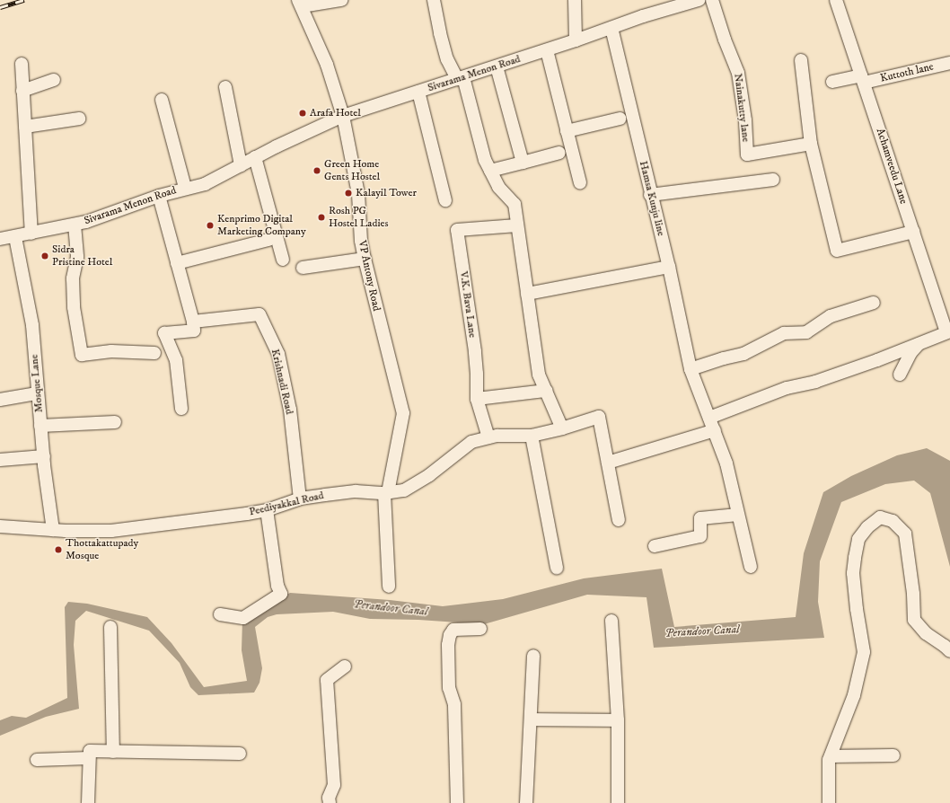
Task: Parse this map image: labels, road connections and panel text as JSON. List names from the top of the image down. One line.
{"streets":{"street":["Kuttoth lane","Sivarama Menon Road","Nainakutty lane","Achamveedu Lane","Hamsa Kunju line","VP Antony Road","V.K. Bava Lane","Krishnadi Road","Mosque Lane","Peediyakkal Road"]},"crossings":[["Kuttoth lane","Achamveedu Lane"],["Sivarama Menon Road","Hamsa Kunju line"],["Sivarama Menon Road","VP Antony Road"],["Sivarama Menon Road","Mosque Lane"],["VP Antony Road","Peediyakkal Road"],["V.K. Bava Lane","Peediyakkal Road"],["Krishnadi Road","Peediyakkal Road"],["Mosque Lane","Peediyakkal Road"]],"water":["Perandoor Canal"],"places":["Arafa Hotel","Green Home Gents Hostel","Kalayil Tower","Rosh PG Hostel Ladies","Kenprimo Digital Marketing Company","Sidra Pristine Hotel","Thottakattupady Mosque"]}
